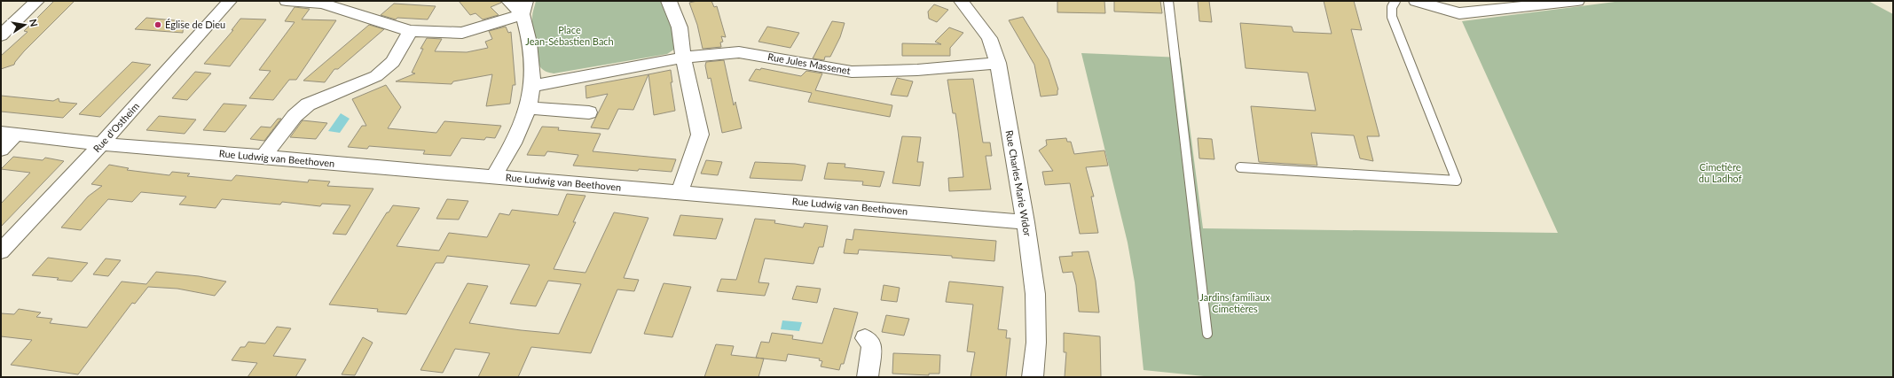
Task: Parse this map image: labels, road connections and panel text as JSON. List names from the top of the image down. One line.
{"streets":{"street":["Rue Jules Massenet","Rue d'Ostheim","Rue Ludwig van Beethoven","Rue Charles Marie Widor"]},"crossings":[["Rue Jules Massenet","Rue Charles Marie Widor"],["Rue d'Ostheim","Rue Ludwig van Beethoven"],["Rue Ludwig van Beethoven","Rue Charles Marie Widor"]],"parks":["Place Jean-Sébastien Bach","Cimetière du Ladhof","Jardins familiaux Cimetières"],"places":["Église de Dieu"],"north":"right"}
